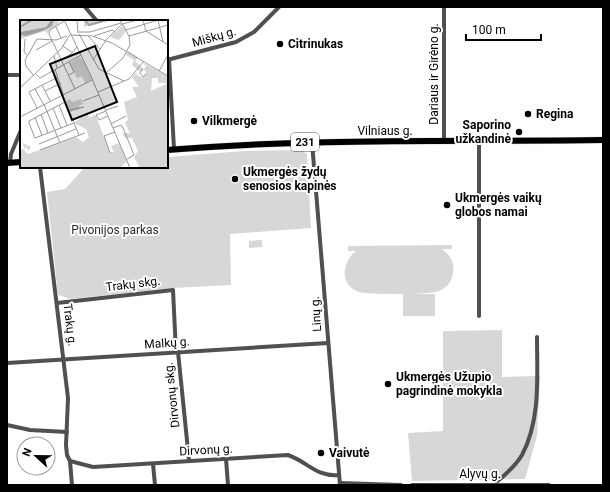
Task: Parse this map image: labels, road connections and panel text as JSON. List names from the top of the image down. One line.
{"streets":{"main road":["Vilniaus g.","231"],"street":["Miškų g.","Dariaus ir Girėno g.","Trakų skg.","Linų g.","Trakų g.","Malkų g.","Dirvonų skg.","Dirvonų g.","Alyvų g."]},"crossings":[["Dariaus ir Girėno g.","Vilniaus g."],["Vilniaus g.","Linų g."],["Trakų skg.","Trakų g."],["Trakų skg.","Malkų g."],["Trakų skg.","Dirvonų skg."],["Linų g.","Malkų g."],["Linų g.","Dirvonų g."],["Trakų g.","Malkų g."],["Trakų g.","Dirvonų g."],["Malkų g.","Dirvonų skg."],["Dirvonų skg.","Dirvonų g."]],"parks":["Pivonijos parkas"],"places":["Citrinukas","Regina","Vilkmergė","Saporino užkandinė","Ukmergės žydų senosios kapinės","Ukmergės vaikų globos namai","Ukmergės Užupio pagrindinė mokykla","Vaivutė"],"scale_bar":"100 m","north":"left"}
